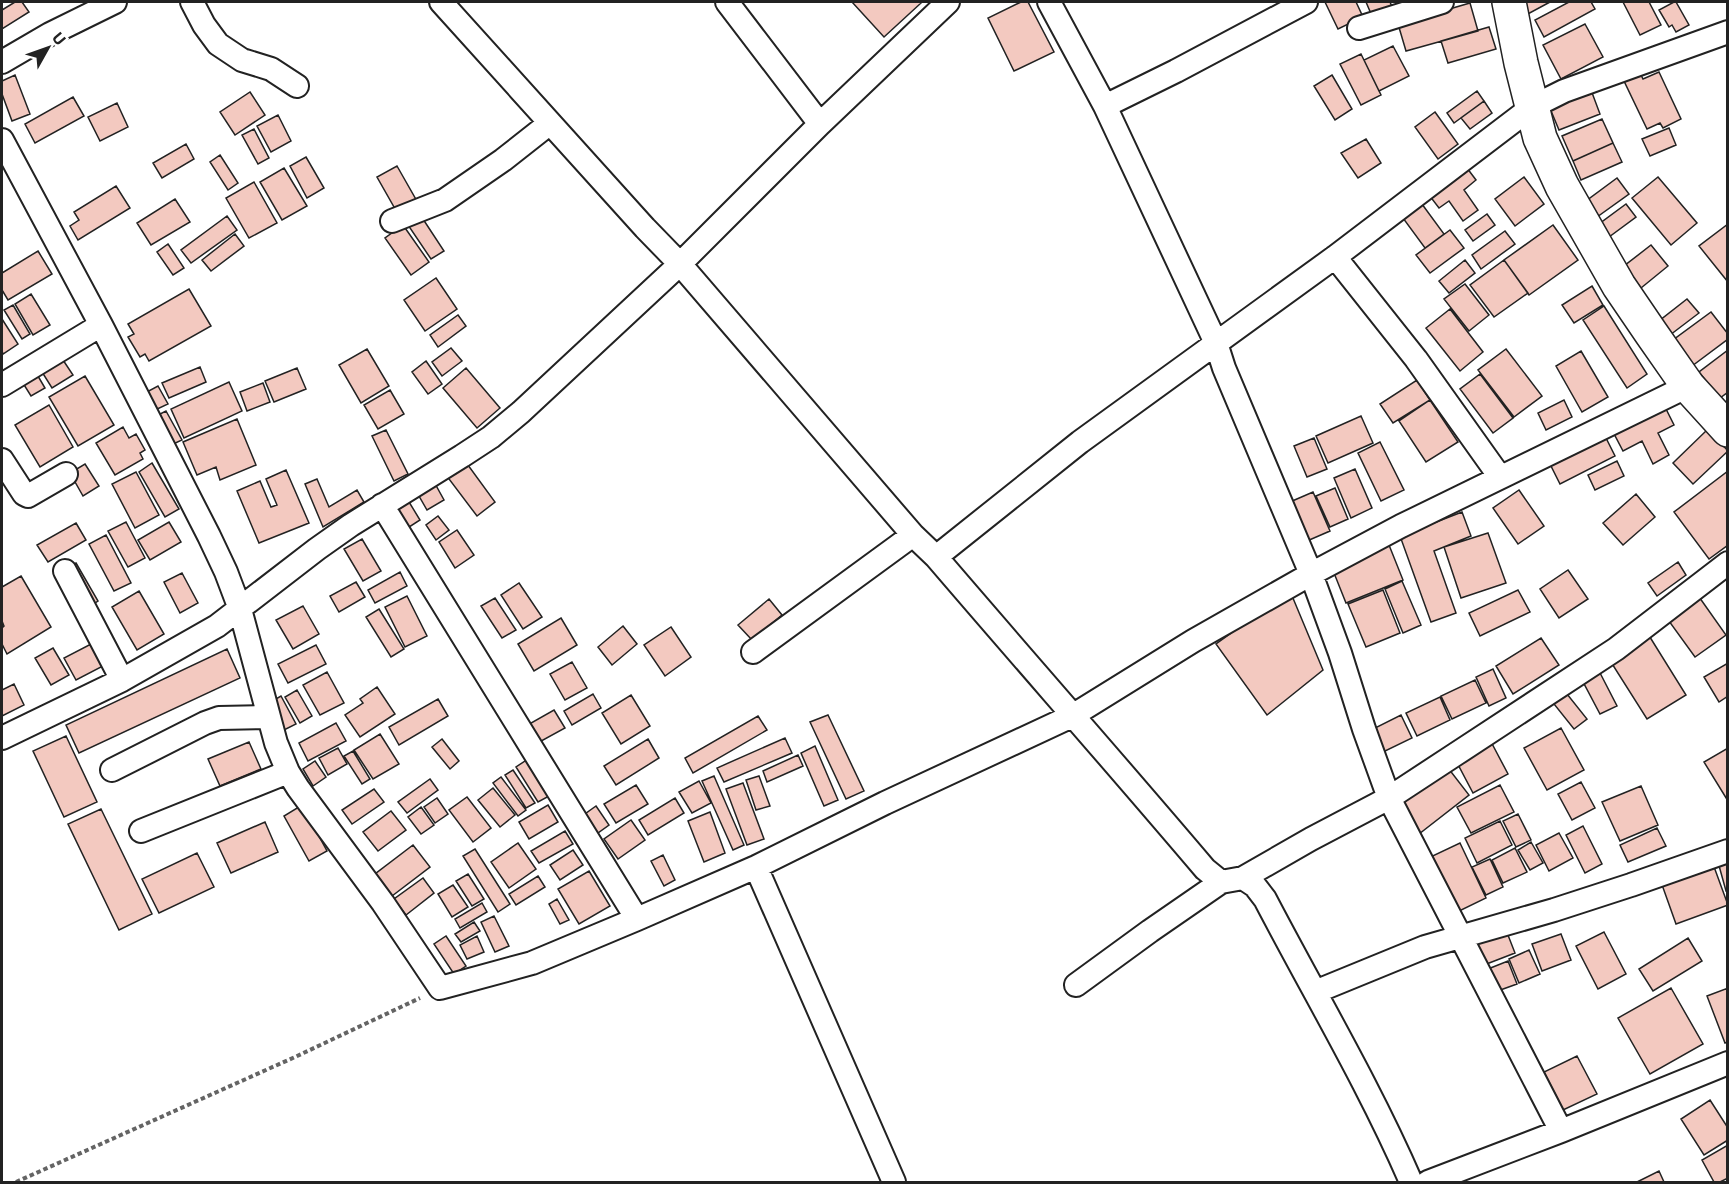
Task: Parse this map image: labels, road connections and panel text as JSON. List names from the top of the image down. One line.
{"north":"top right"}
